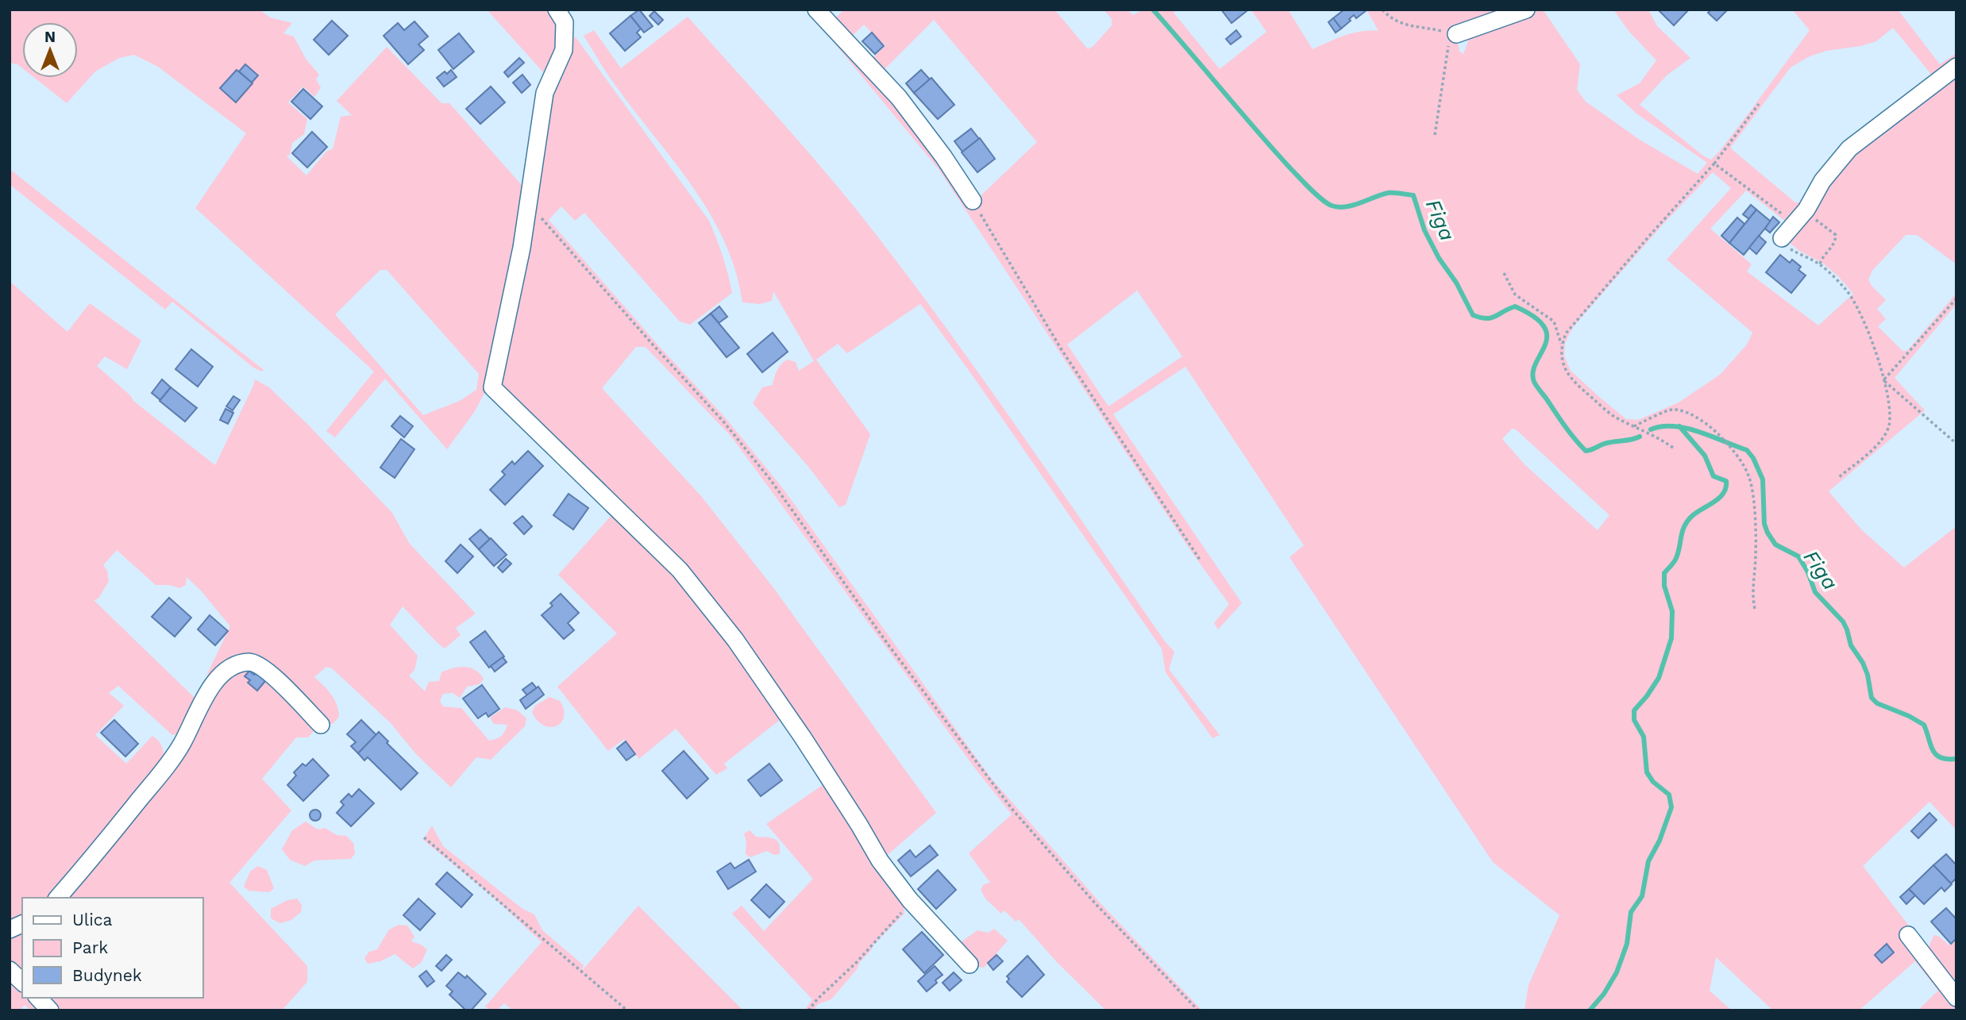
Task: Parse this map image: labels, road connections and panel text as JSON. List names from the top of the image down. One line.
{"water":["Figa"],"legend":["Ulica","Park","Budynek"],"north":"top"}
